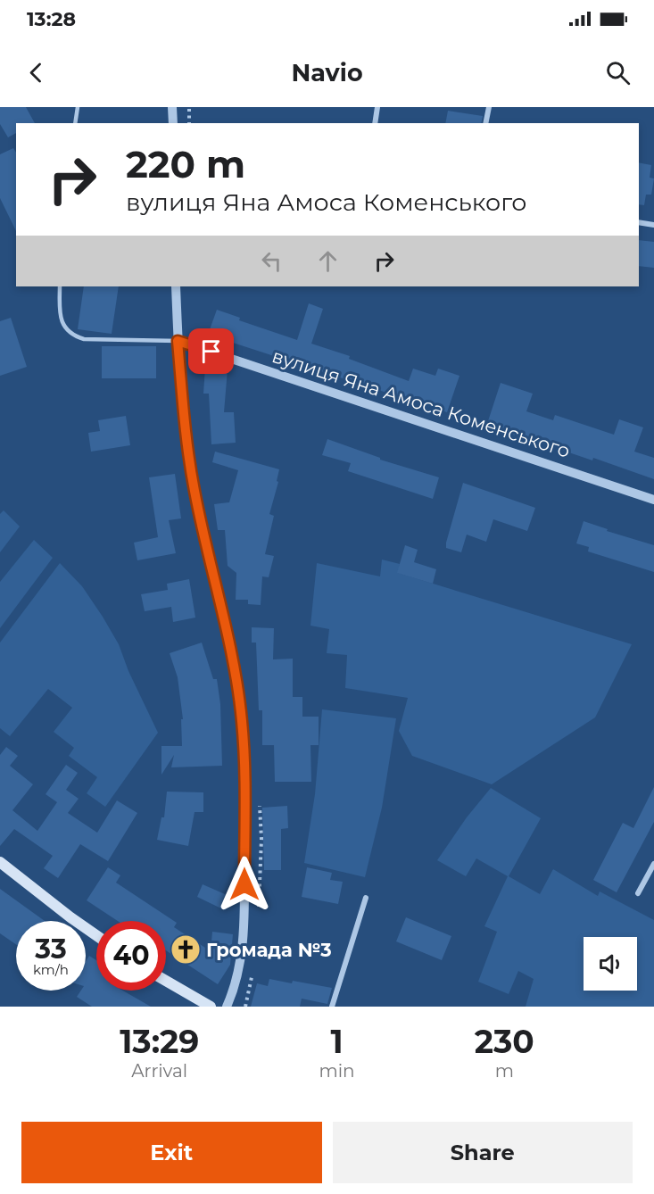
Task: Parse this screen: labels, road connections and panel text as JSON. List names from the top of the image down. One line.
{"streets":{"street":["вулиця Яна Амоса Коменського"]},"places":{"church":["Громада №3"]},"page":{"status":"13:28","header":"Navio","turn":["220 m","вулиця Яна Амоса Коменського"],"speed":"33 km/h","limit":"40","eta":["13:29","Arrival","1","min","230","m"],"buttons":["Exit","Share"]}}
